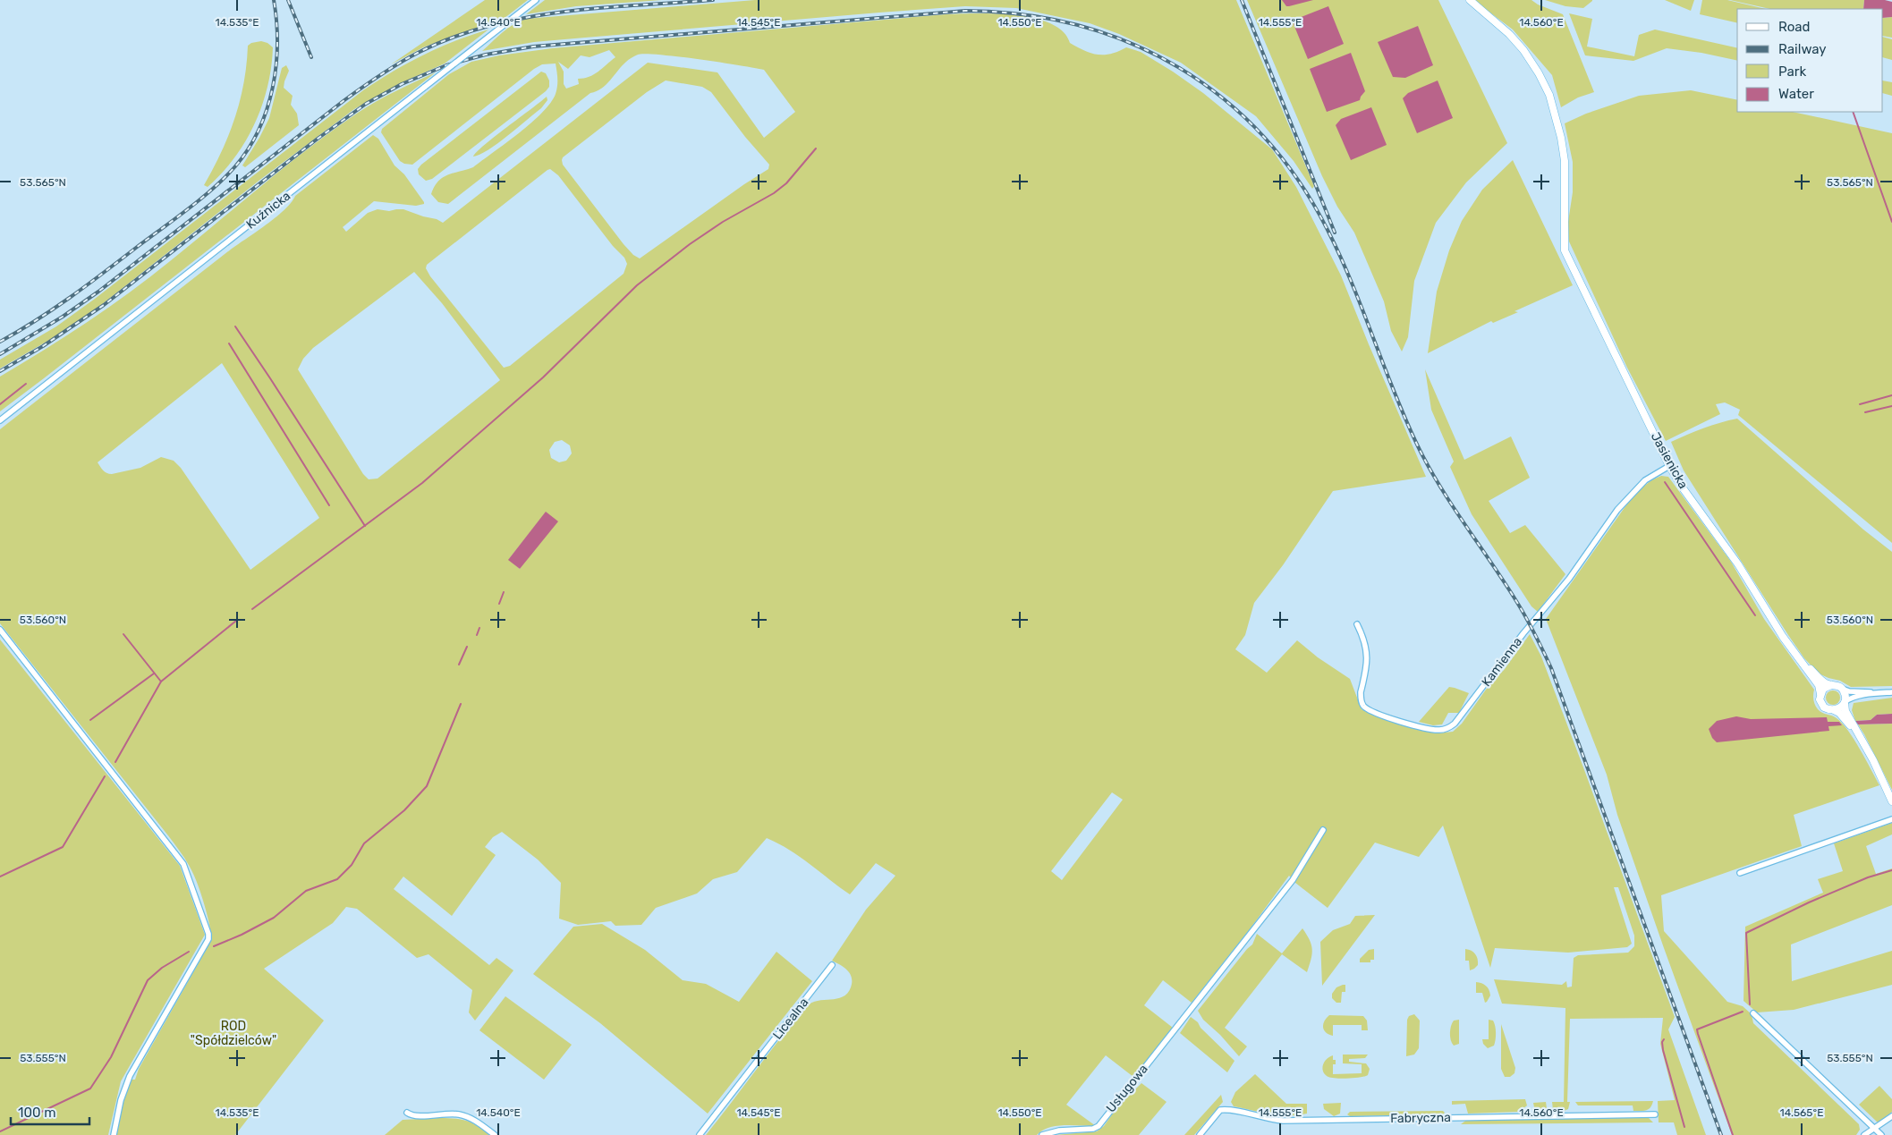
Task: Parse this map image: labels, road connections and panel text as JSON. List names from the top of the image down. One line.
{"streets":{"main road":["Jasienicka"],"street":["Kuźnicka","Kamienna","Licealna","Usługowa","Fabryczna"]},"crossings":[["Jasienicka","Kamienna"]],"parks":["ROD \"Spółdzielców\""],"legend":["Road","Railway","Park","Water"],"scale_bar":"100 m","coordinates":["14.535°E","14.540°E","14.545°E","14.550°E","14.555°E","14.560°E","53.565°N","53.560°N","53.555°N","14.565°E"]}
